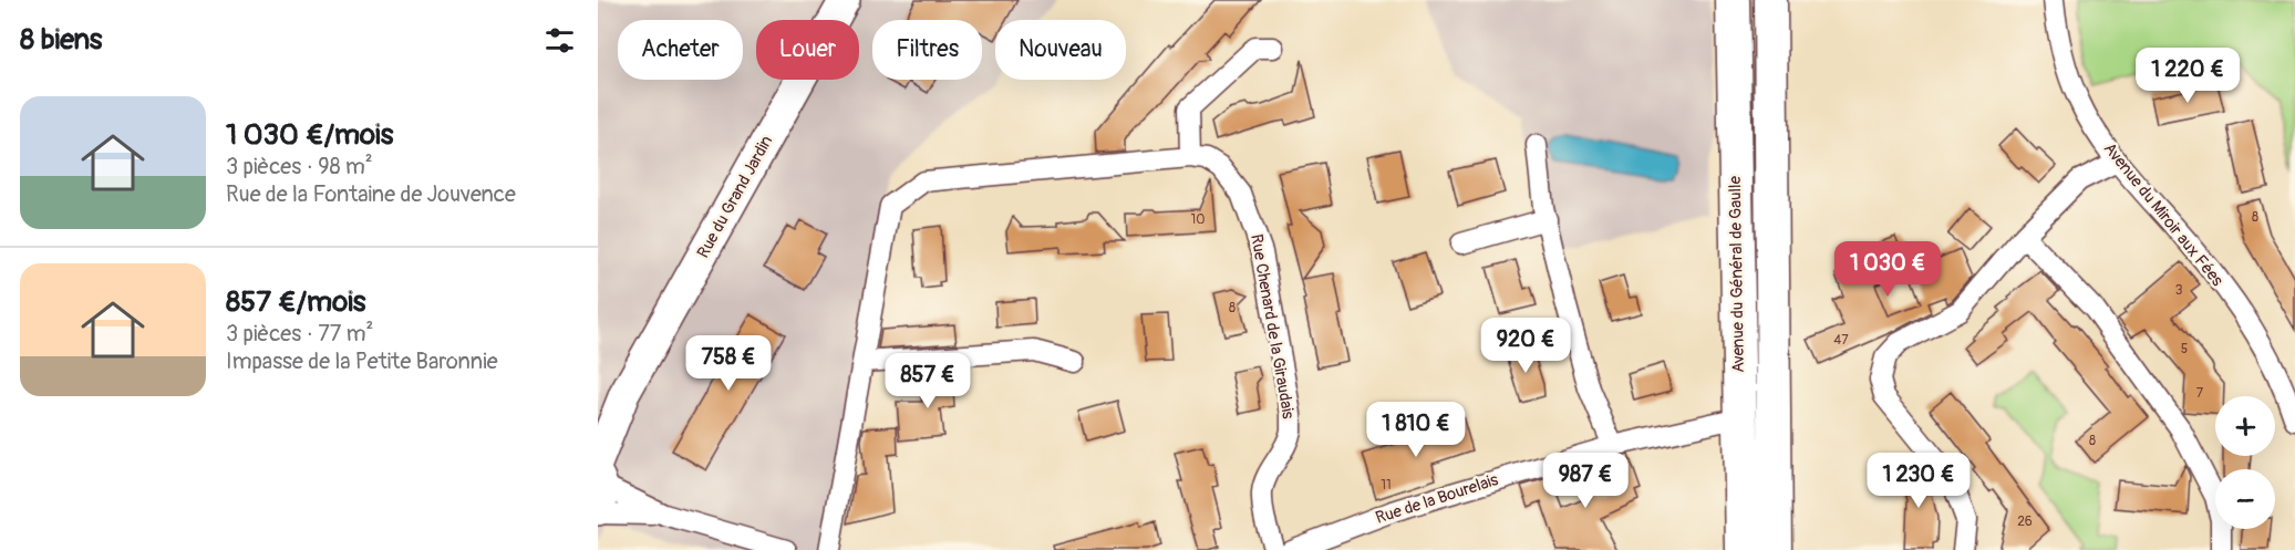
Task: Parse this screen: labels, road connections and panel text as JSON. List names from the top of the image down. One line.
{"streets":{"main road":["Avenue du Général de Gaulle"],"street":["Rue du Grand Jardin","Avenue du Miroir aux Fées","Rue Chenard de la Giraudais","Rue de la Bourelais"]},"crossings":[["Avenue du Général de Gaulle","Rue de la Bourelais"]],"house_numbers":["8","10","3","8","47","5","7","8","11","26"],"page":{"heading":"8 biens","chip":["Acheter","Louer","Filtres","Nouveau"],"price":["1 220 €","1 030 €","920 €","758 €","857 €","1 810 €","987 €","1 230 €"],"list":[{"name":"1 030 €/mois","note":"3 pièces · 98 m² · Rue de la Fontaine de Jouvence"},{"name":"857 €/mois","note":"3 pièces · 77 m² · Impasse de la Petite Baronnie"}],"map_buttons":["+","−"]}}
